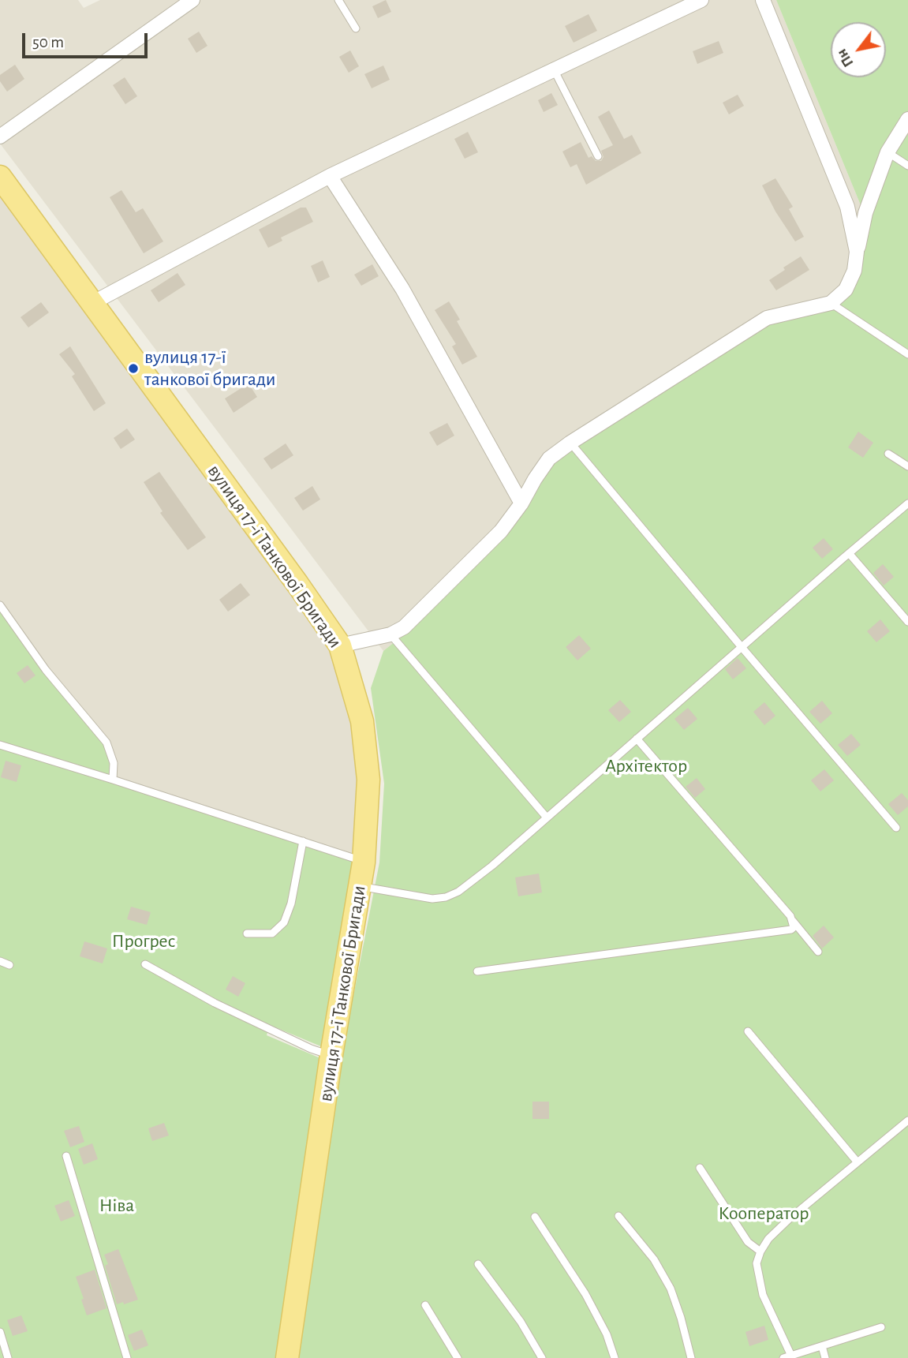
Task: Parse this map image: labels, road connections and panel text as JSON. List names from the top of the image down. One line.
{"streets":{"main road":["вулиця 17-ї Танкової Бригади"]},"parks":["Архітектор","Прогрес","Ніва","Кооператор"],"places":["вулиця 17-ї танкової бригади"],"scale_bar":"50 m","north":"bottom left"}
